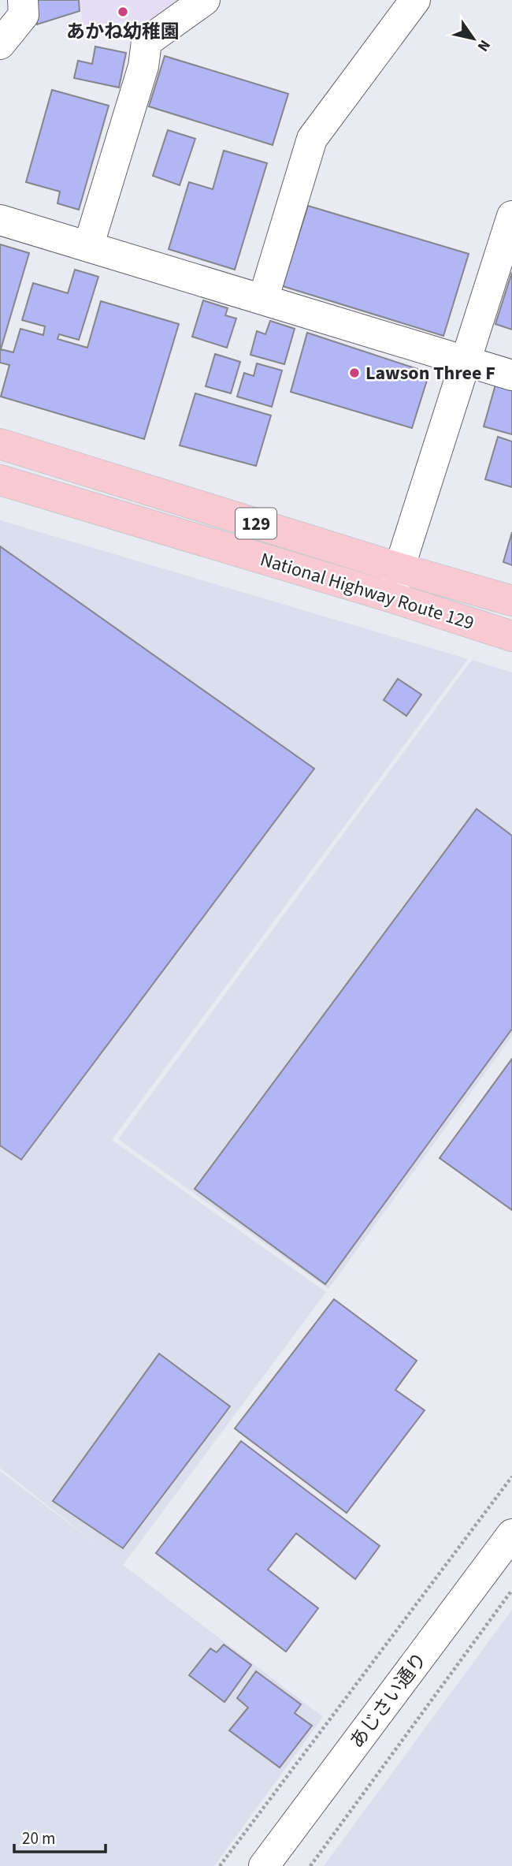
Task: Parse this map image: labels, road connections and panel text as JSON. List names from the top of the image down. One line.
{"streets":{"highway":["129","National Highway Route 129"],"street":["あじさい通り"]},"places":["あかね幼稚園","Lawson Three F"],"scale_bar":"20 m","north":"bottom right"}
